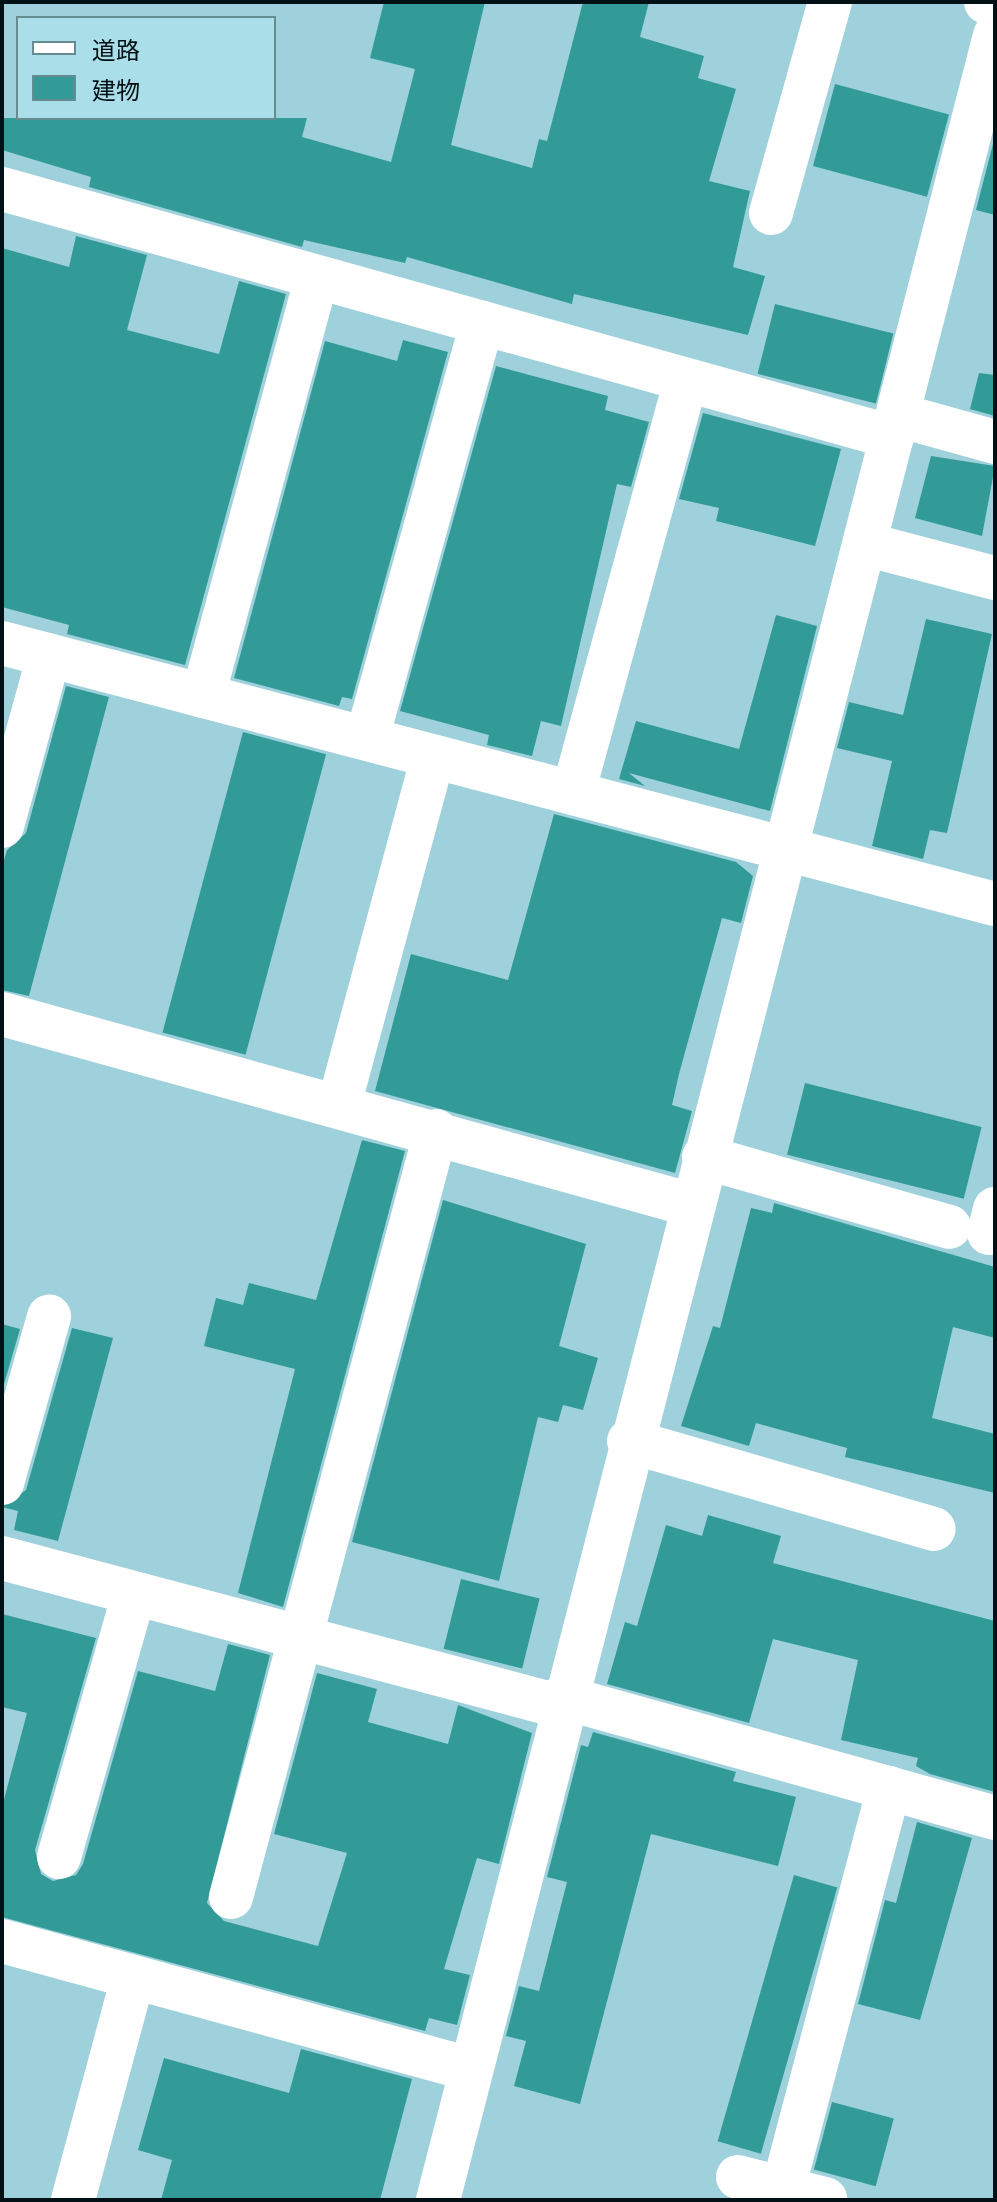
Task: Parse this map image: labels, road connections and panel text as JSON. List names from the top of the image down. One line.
{"legend":["道路","建物"]}
